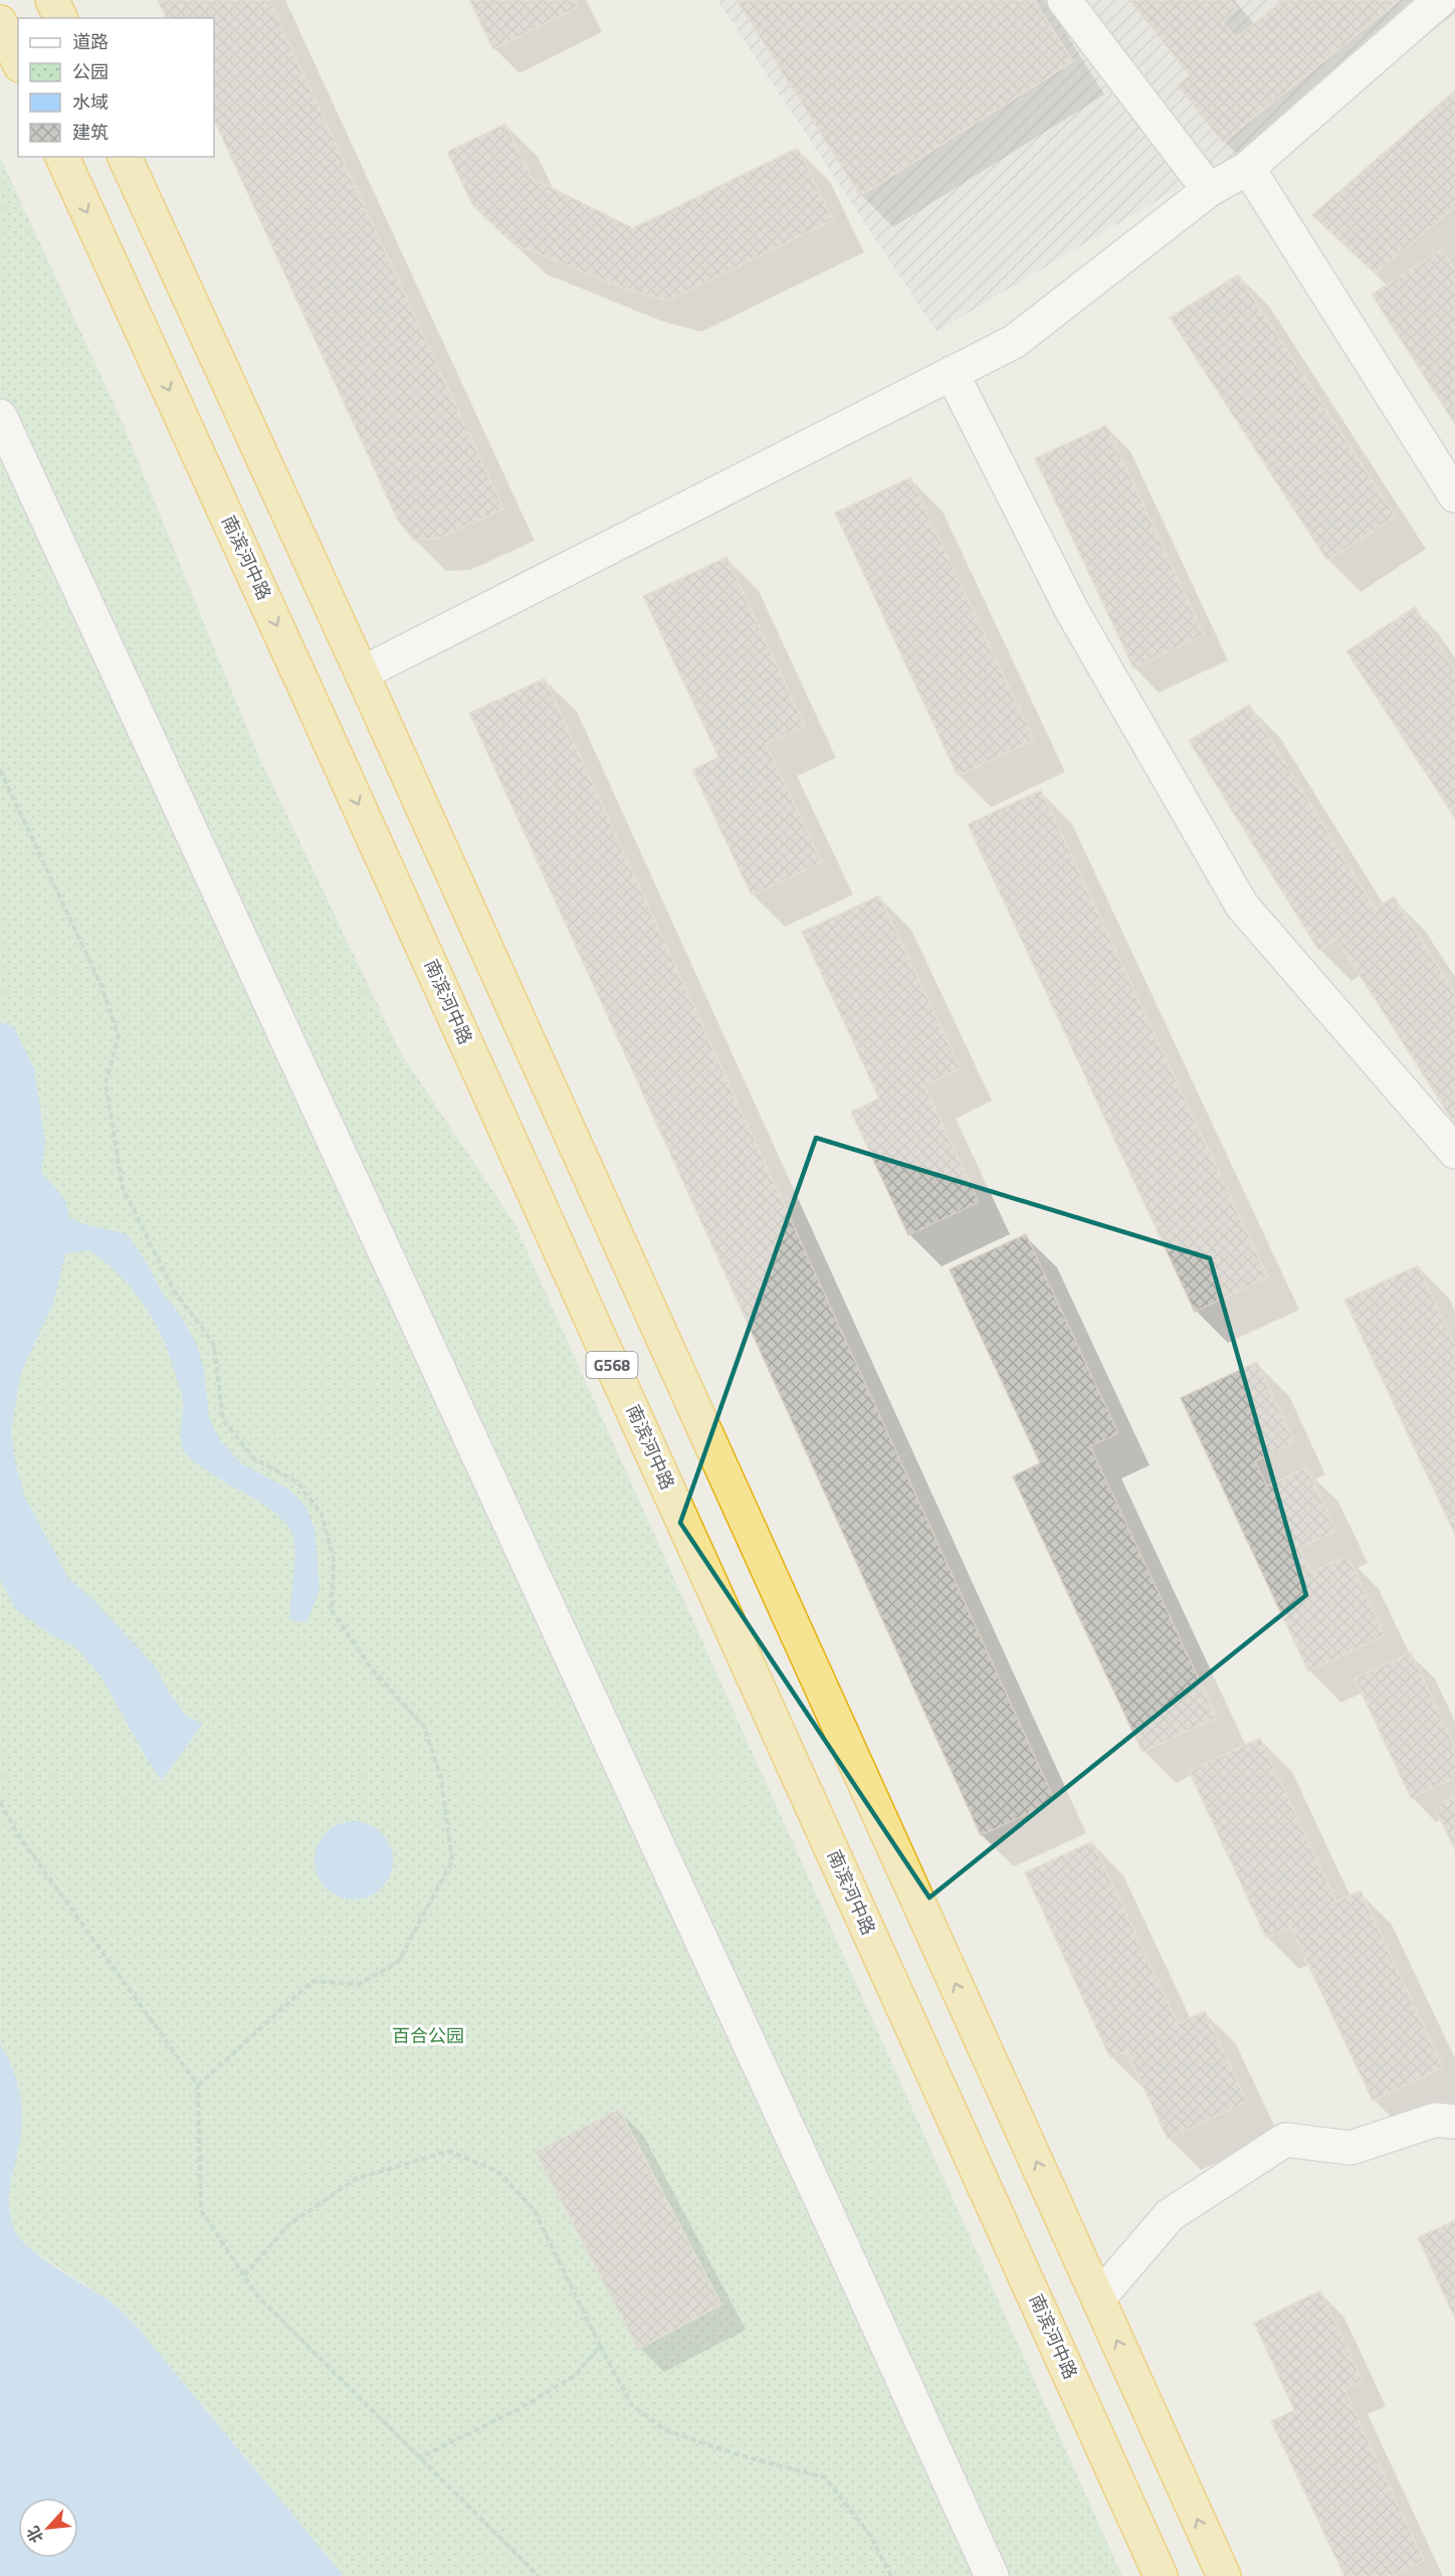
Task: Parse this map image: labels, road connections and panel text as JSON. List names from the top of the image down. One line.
{"streets":{"highway":["南滨河中路","G568"]},"parks":["百合公园"],"legend":["道路","公园","水域","建筑"],"north":"bottom left"}
